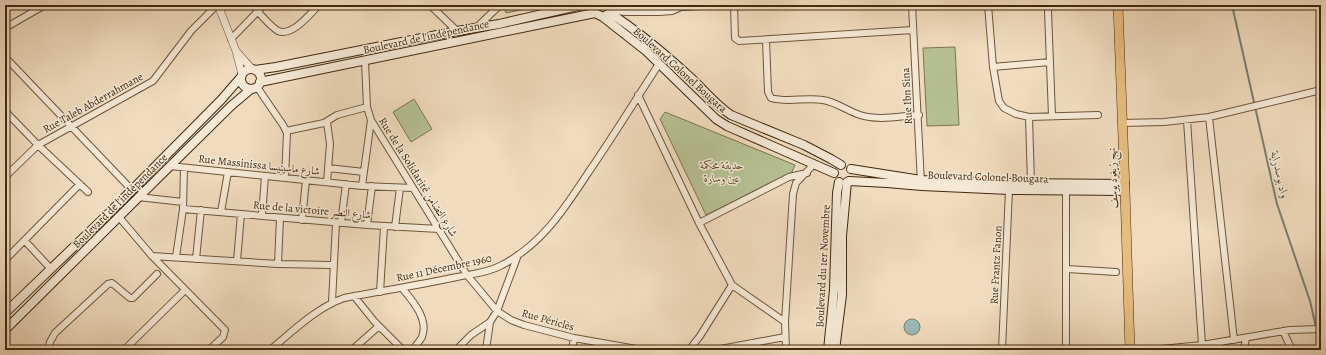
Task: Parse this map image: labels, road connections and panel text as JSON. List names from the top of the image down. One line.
{"streets":{"main road":["Boulevard de l'indépendance","Boulevard Colonel Bougara","نهج زيغود يوسف","Boulevard du 1er Novembre"],"street":["Rue Ibn Sina","Rue Taleb Abderrahmane","Rue Massinissa شارع ماسينيسا","Rue de la Solidarité شارع التضامن","Rue de la victoire شارع النصر","Rue Frantz Fanon","Rue 11 Décembre 1960","Rue Périclès"]},"crossings":[["Boulevard de l'indépendance","Boulevard Colonel Bougara"],["Boulevard de l'indépendance","Rue Massinissa شارع ماسينيسا"],["Boulevard de l'indépendance","Rue de la Solidarité شارع التضامن"],["Boulevard de l'indépendance","Rue de la victoire شارع النصر"],["Boulevard Colonel Bougara","Rue Ibn Sina"],["Boulevard Colonel Bougara","نهج زيغود يوسف"],["Boulevard Colonel Bougara","Rue Frantz Fanon"],["Boulevard Colonel Bougara","Boulevard du 1er Novembre"],["Boulevard Colonel Bougara","Rue 11 Décembre 1960"],["Rue Massinissa شارع ماسينيسا","Rue de la Solidarité شارع التضامن"],["Rue de la Solidarité شارع التضامن","Rue de la victoire شارع النصر"],["Rue de la Solidarité شارع التضامن","Rue 11 Décembre 1960"],["Rue de la Solidarité شارع التضامن","Rue Périclès"],["Rue 11 Décembre 1960","Rue Périclès"]],"water":["واد بوسدراية"],"parks":["حديقة محكمة عين وسارة"]}
